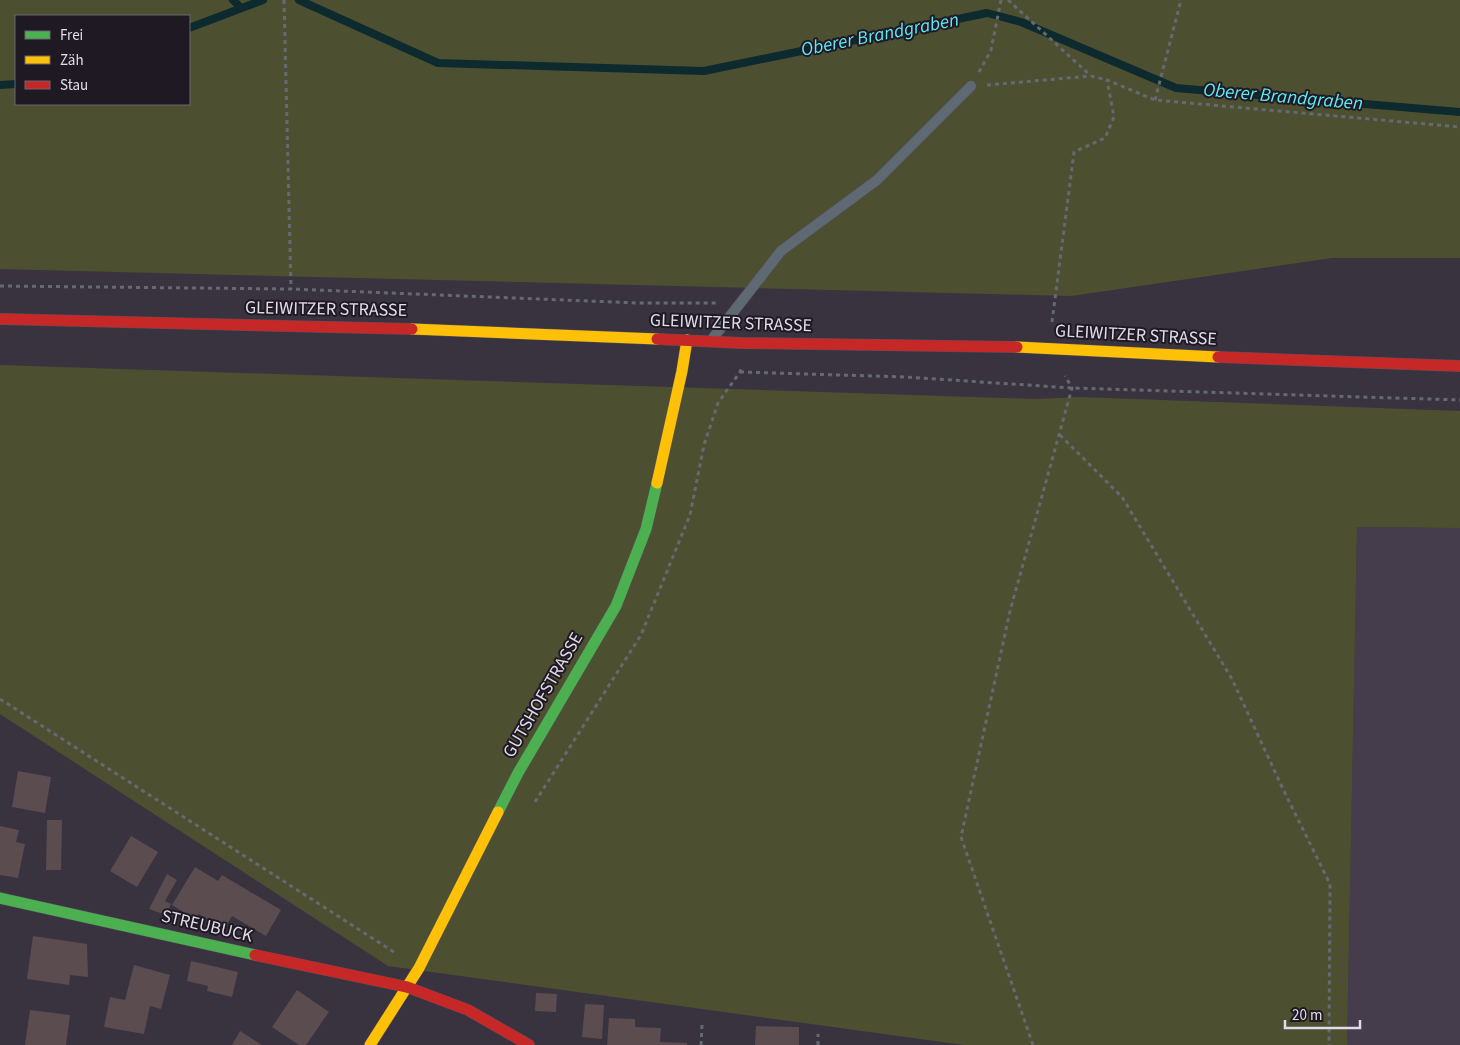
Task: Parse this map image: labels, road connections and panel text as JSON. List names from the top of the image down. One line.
{"streets":{"main road":["GLEIWITZER STRASSE","GUTSHOFSTRASSE","STREUBUCK"]},"crossings":[["GLEIWITZER STRASSE","GUTSHOFSTRASSE"],["GUTSHOFSTRASSE","STREUBUCK"]],"water":["Oberer Brandgraben"],"legend":["Frei","Zäh","Stau"],"scale_bar":"20 m"}
